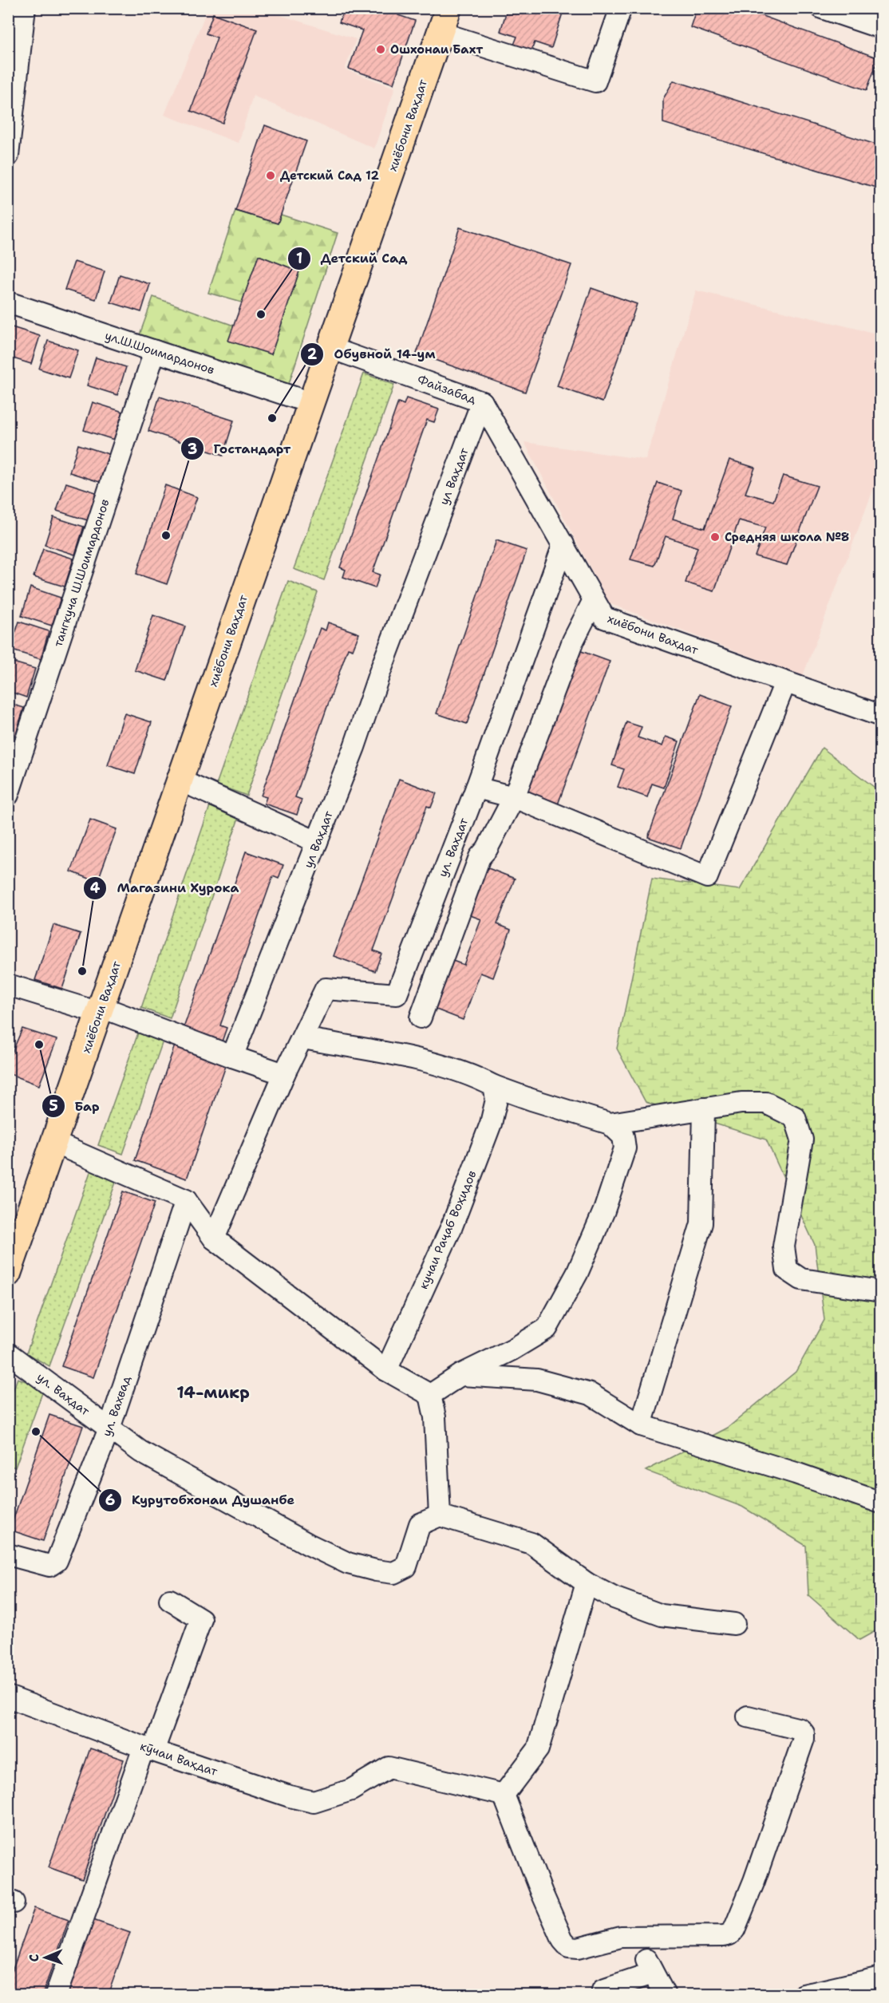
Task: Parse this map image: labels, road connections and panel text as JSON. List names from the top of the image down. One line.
{"streets":{"main road":["хиёбони Ваҳдат"],"street":["ул.Ш.Шоимардонов","Файзабад","ул Ваҳдат","тангкуча Ш.Шоимардонов","хиёбони Вахдат","ул. Вахдат","кучаи Раҷаб Воҳидов","ул. Вахвад","кӯчаи Ваҳдат"]},"crossings":[["хиёбони Ваҳдат","ул.Ш.Шоимардонов"],["хиёбони Ваҳдат","Файзабад"],["ул.Ш.Шоимардонов","тангкуча Ш.Шоимардонов"],["Файзабад","ул Ваҳдат"],["Файзабад","хиёбони Вахдат"],["ул Ваҳдат","хиёбони Вахдат"],["хиёбони Вахдат","ул. Вахдат"],["ул. Вахдат","ул. Вахвад"]],"districts":["14-микр"],"places":["Ошхонаи Бахт","Детский Сад 12","Детский Сад","Обувной 14-ум","Гостандарт","Средняя школа №8","Магазини Хурока","Бар","Курутобхонаи Душанбе"],"north":"left"}
